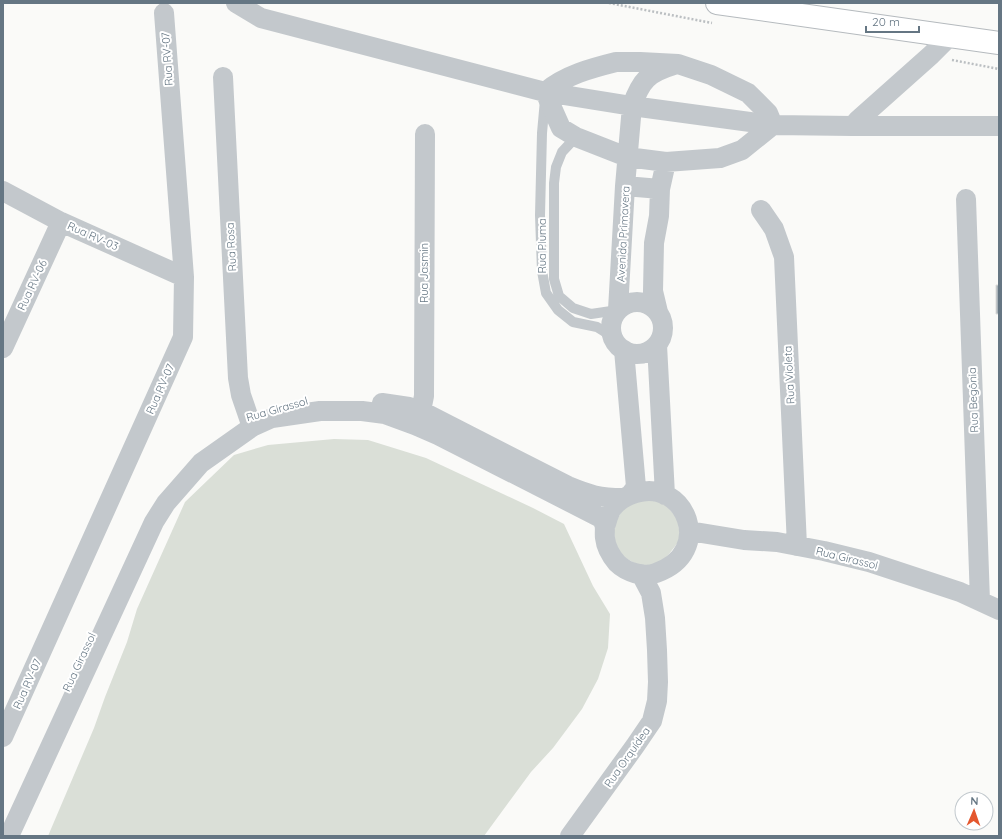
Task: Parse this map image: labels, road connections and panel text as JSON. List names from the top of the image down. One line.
{"streets":{"street":["Rua RV-07","Avenida Primavera","Rua RV-03","Rua Rosa","Rua Jasmin","Rua RV-06","Rua Violeta","Rua Begônia","Rua Girassol","Rua Orquídea"],"lane":["Rua Pluma"]},"crossings":[["Rua RV-07","Rua RV-03"],["Avenida Primavera","Rua Pluma"],["Avenida Primavera","Rua Girassol"],["Avenida Primavera","Rua Orquídea"],["Rua RV-03","Rua RV-06"],["Rua Rosa","Rua Girassol"],["Rua Jasmin","Rua Girassol"],["Rua Violeta","Rua Girassol"],["Rua Begônia","Rua Girassol"],["Rua Girassol","Rua Orquídea"]],"scale_bar":"20 m","north":"top"}
